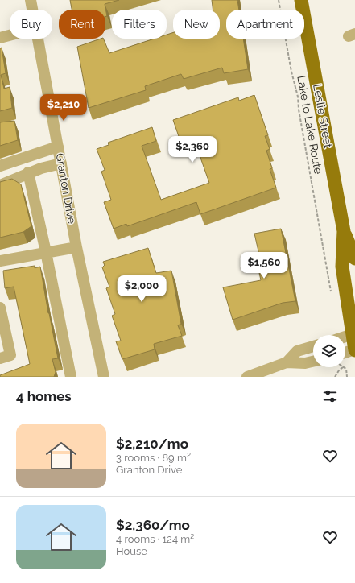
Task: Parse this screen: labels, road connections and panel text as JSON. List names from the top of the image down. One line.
{"streets":{"main road":["Leslie Street"],"street":["Granton Drive"],"path":["Lake to Lake Route"]},"page":{"chip":["Buy","Rent","Filters","New","Apartment"],"price":["$2,210","$2,360","$1,560","$2,000"],"heading":"4 homes","list":[{"name":"$2,210/mo","note":"3 rooms · 89 m² · Granton Drive"},{"name":"$2,360/mo","note":"4 rooms · 124 m² · House"}]}}
